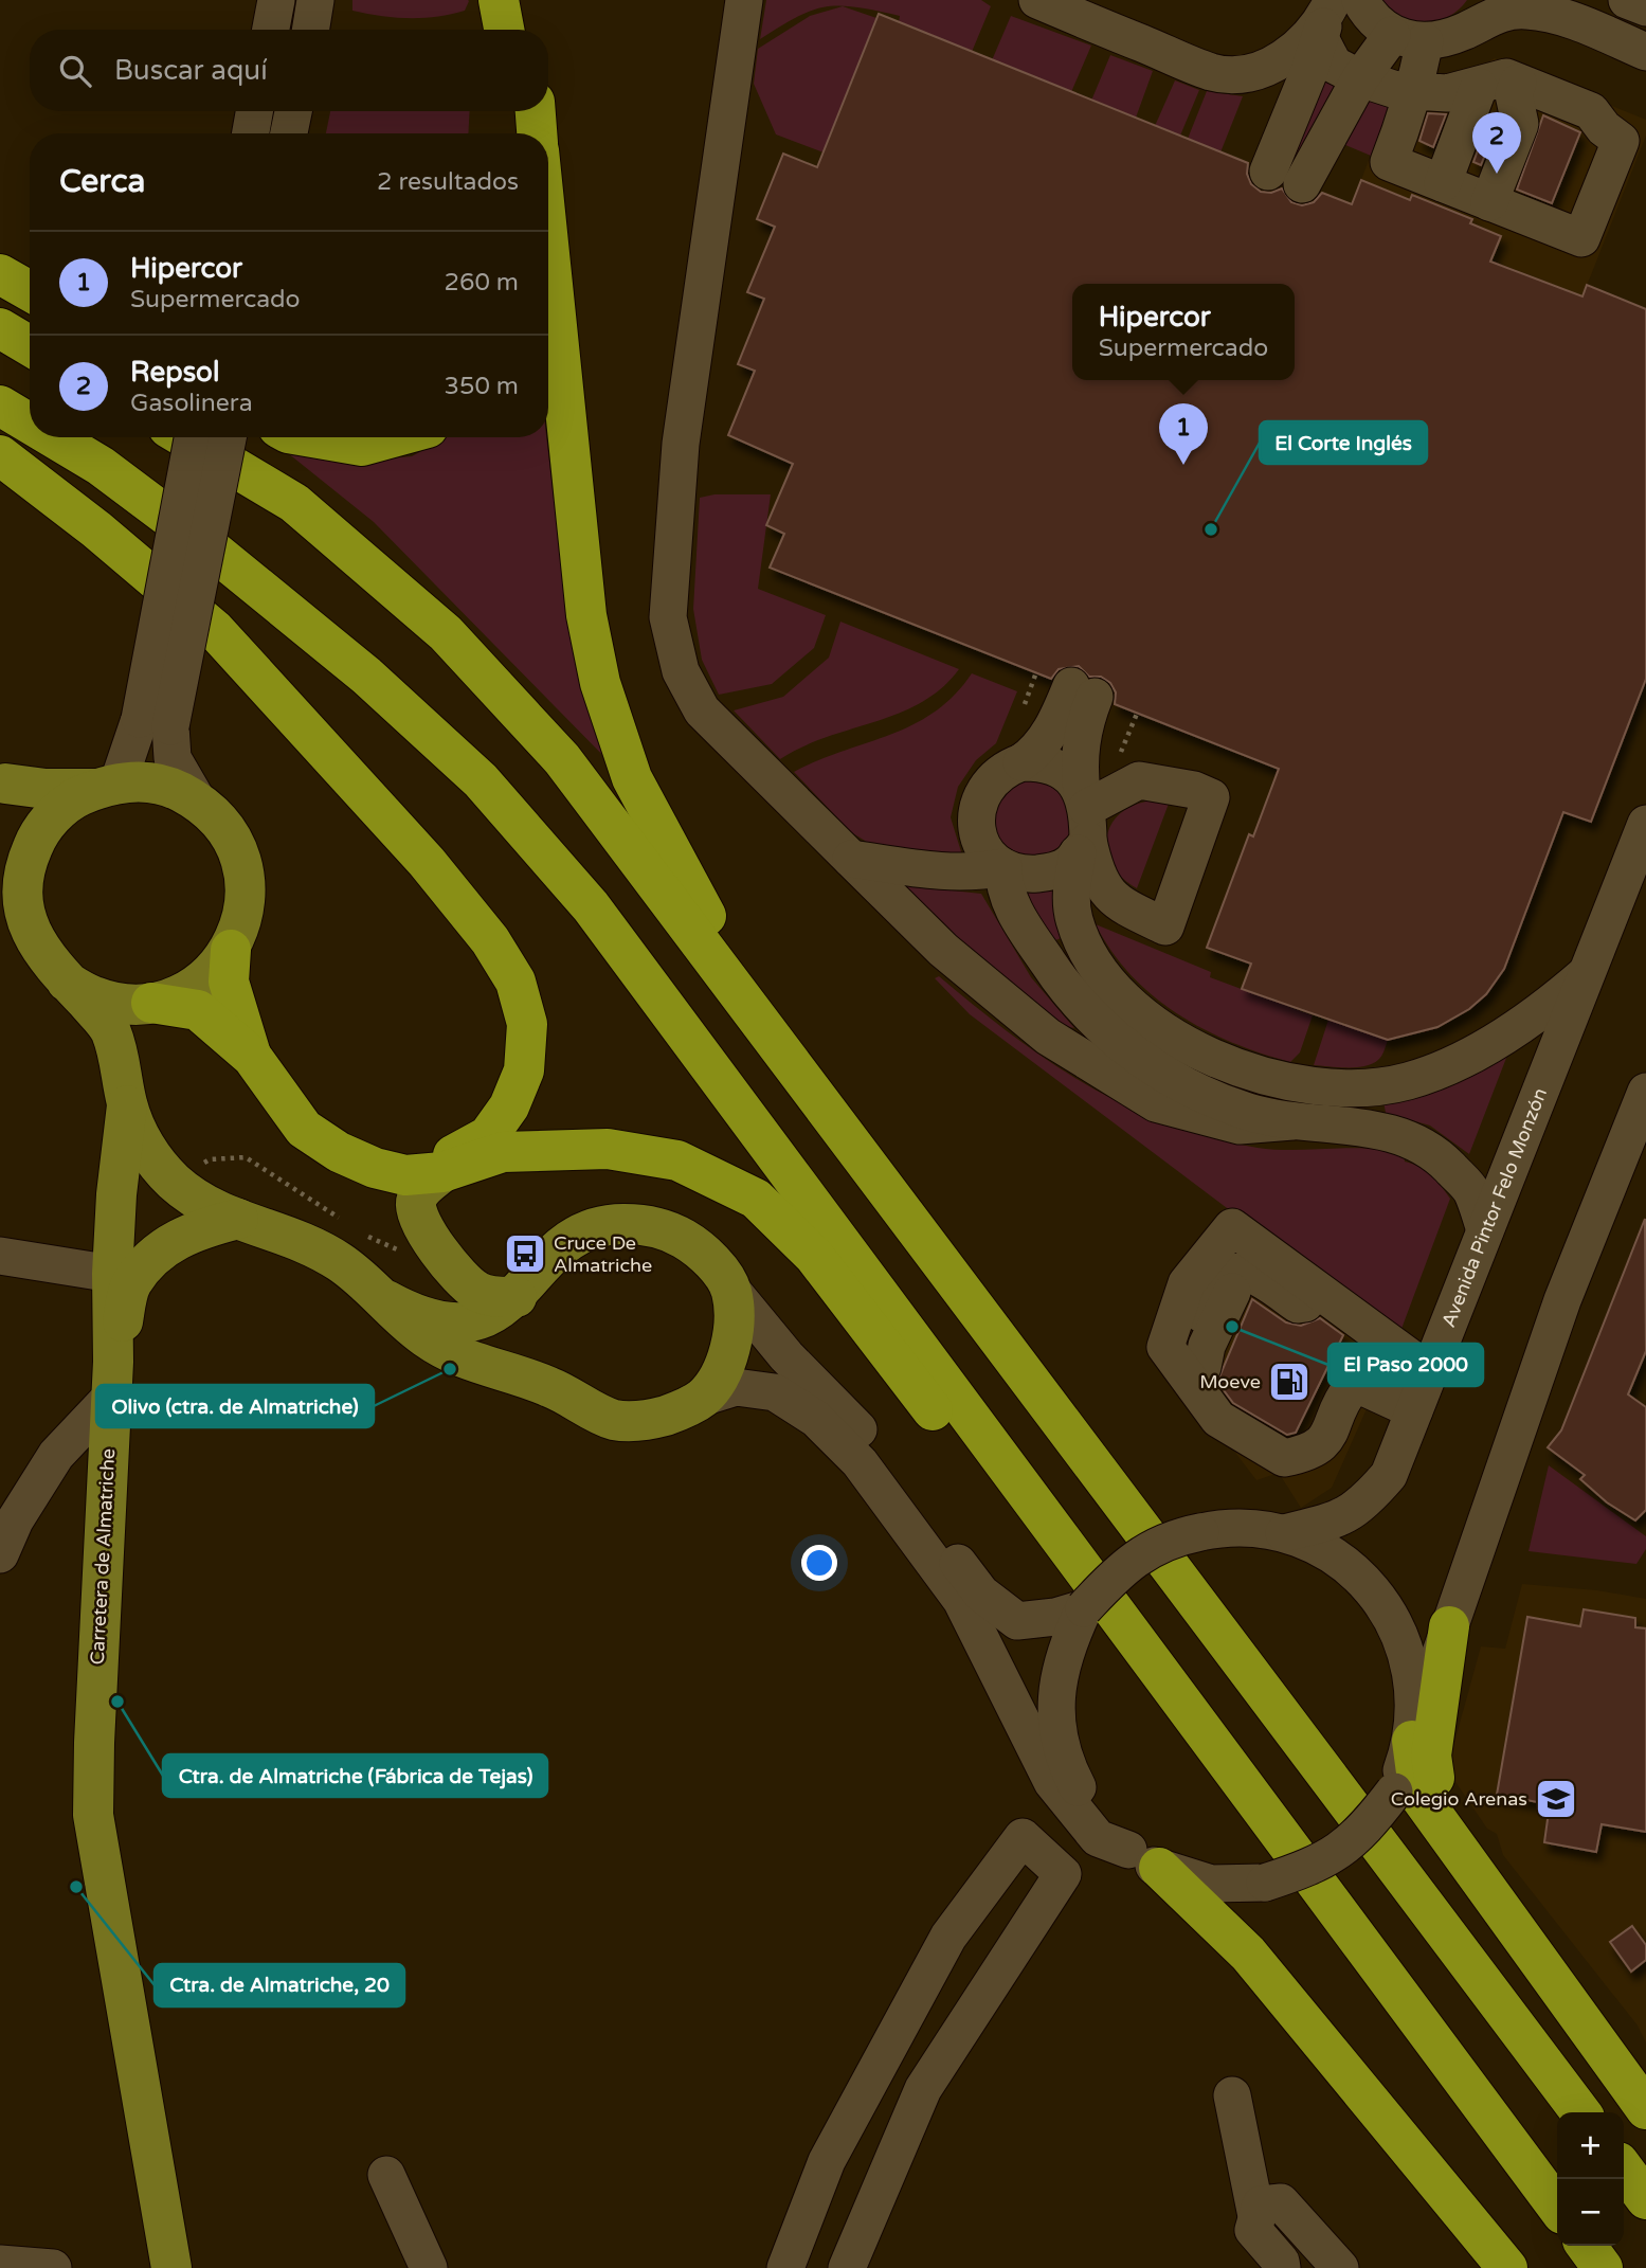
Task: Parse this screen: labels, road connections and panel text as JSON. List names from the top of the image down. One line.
{"streets":{"main road":["Carretera de Almatriche"],"street":["Avenida Pintor Felo Monzón"]},"places":{"other":["El Corte Inglés","El Paso 2000","Olivo (ctra. de Almatriche)","Ctra. de Almatriche (Fábrica de Tejas)","Ctra. de Almatriche, 20"],"bus stop":["Cruce De Almatriche"],"fuel station":["Moeve"],"school or university":["Colegio Arenas"]},"page":{"search":"Buscar aquí","pins":["2","1"],"heading":["Cerca","2 resultados"],"list":[{"mark":"1","name":"Hipercor","note":"Supermercado","value":"260 m"},{"mark":"2","name":"Repsol","note":"Gasolinera","value":"350 m"}],"popup":["Hipercor","Supermercado"],"map_buttons":["+","−"]}}
